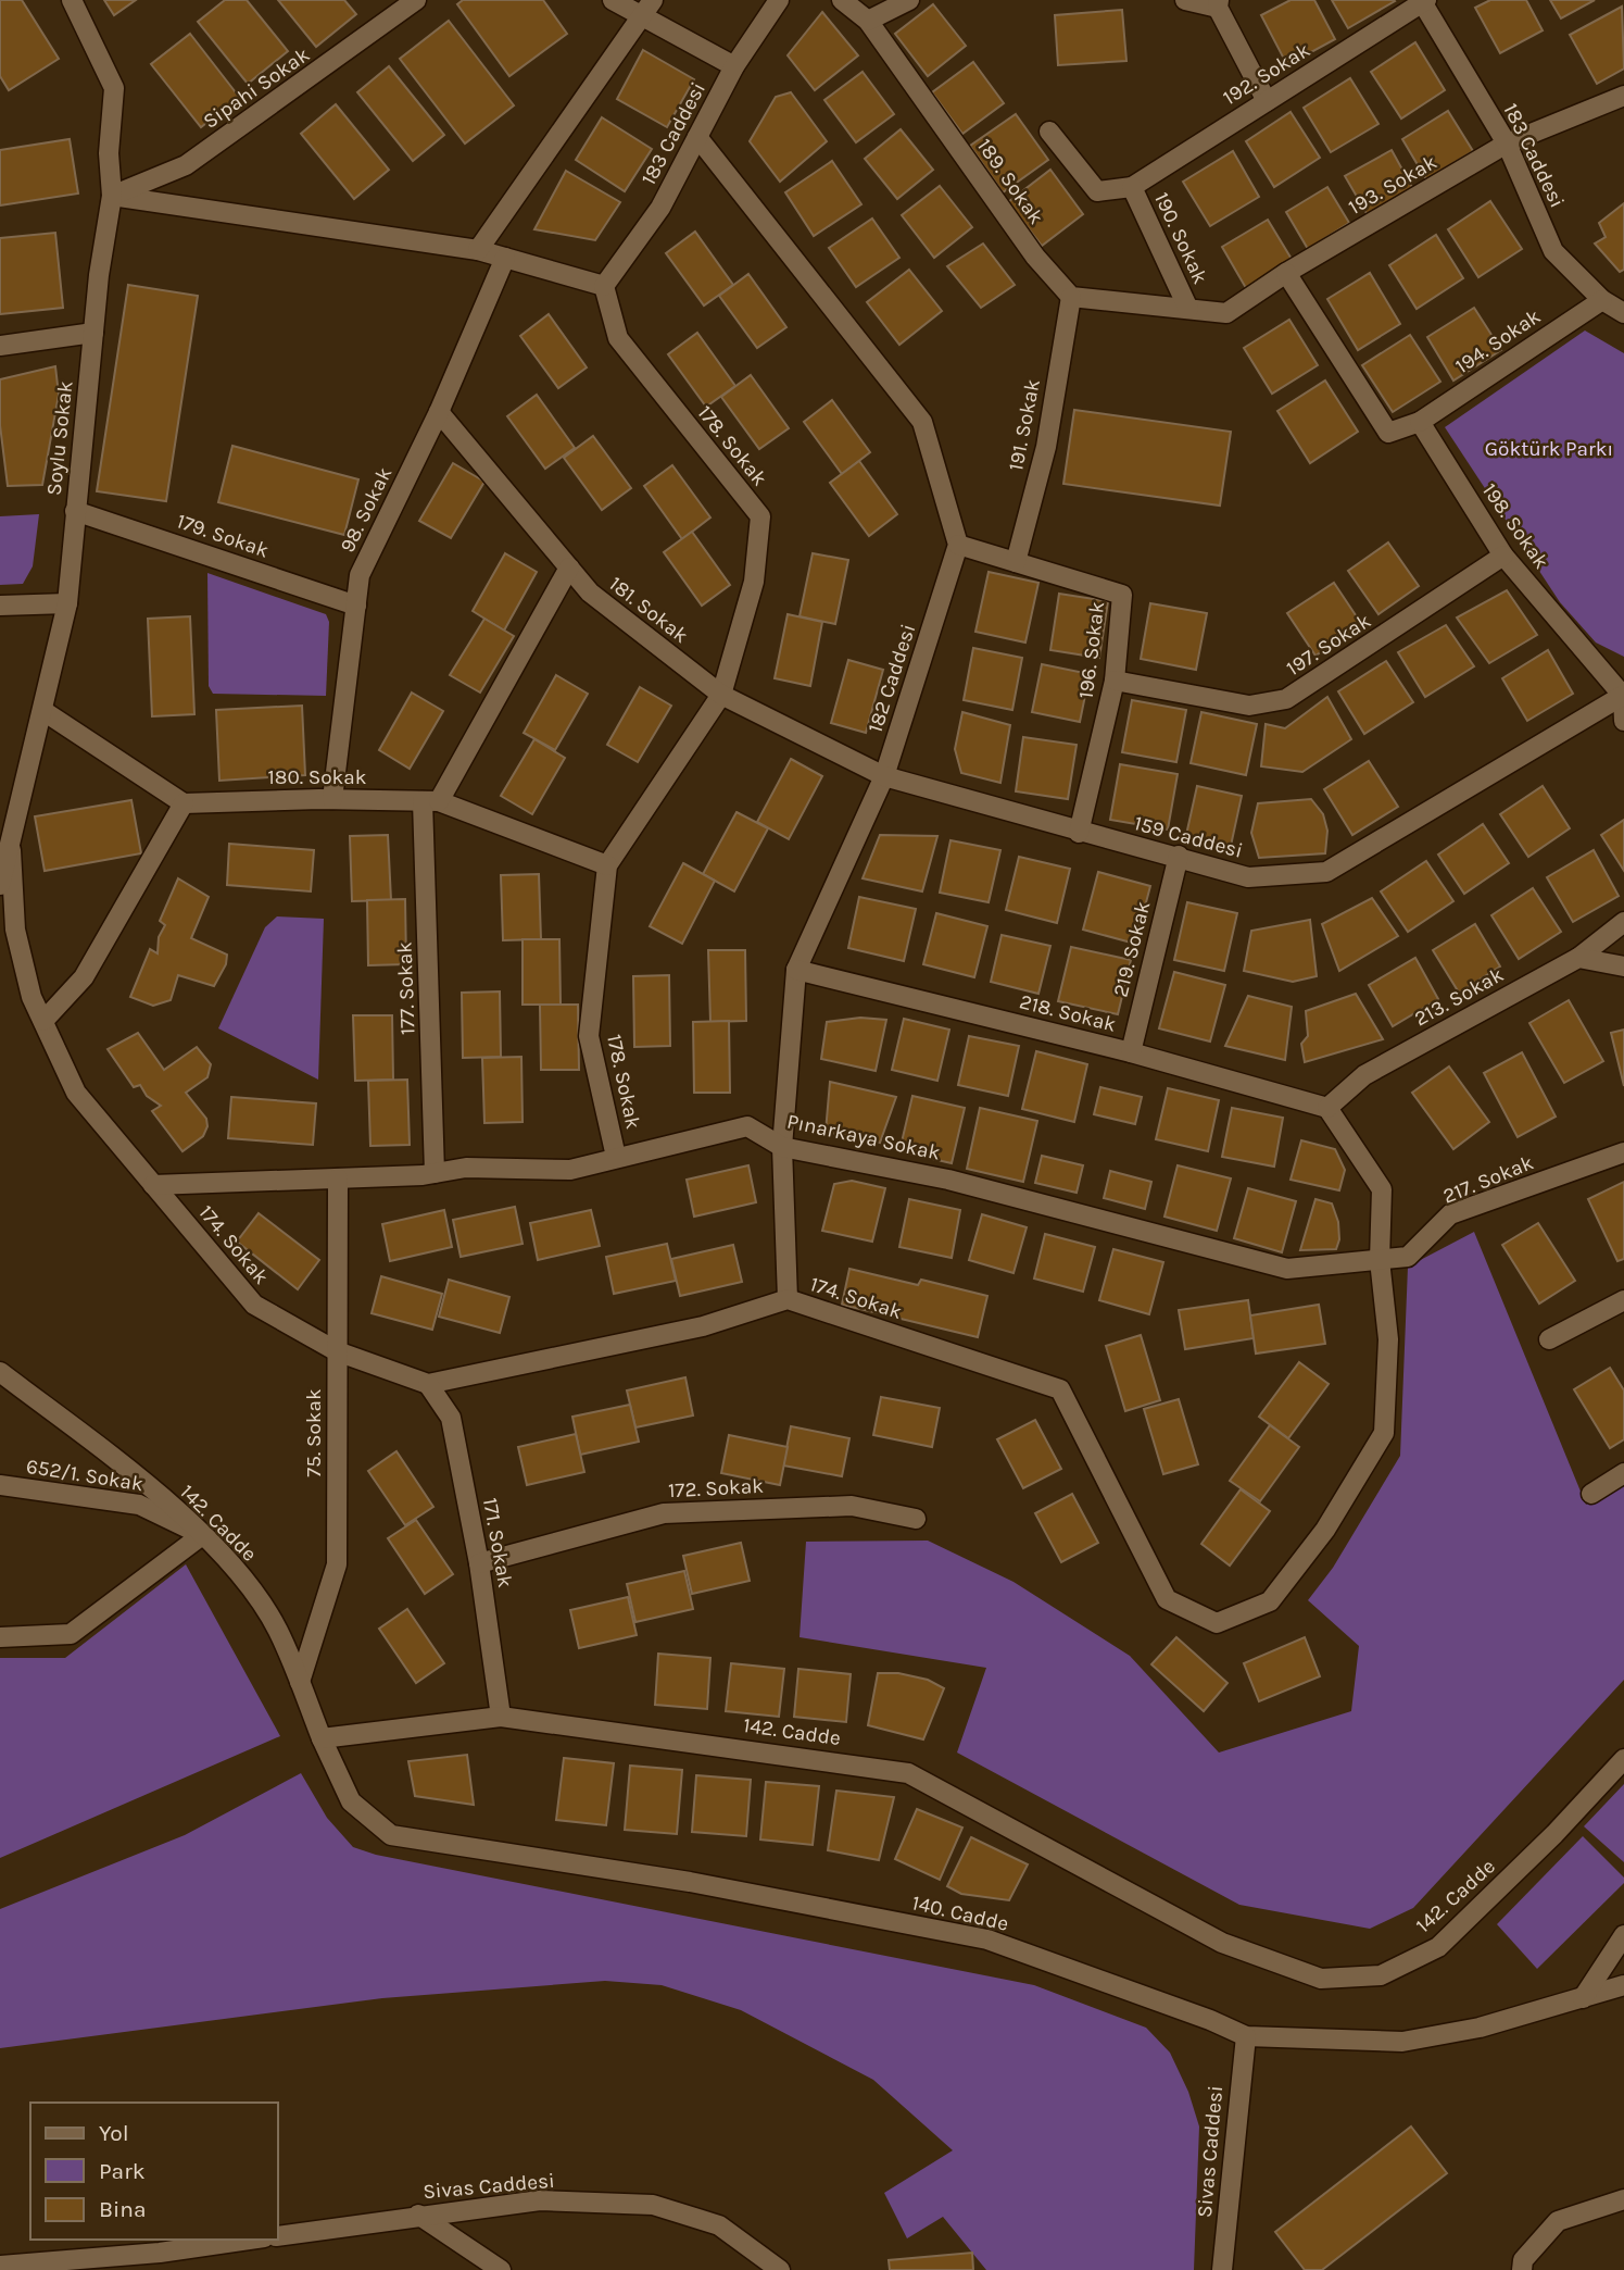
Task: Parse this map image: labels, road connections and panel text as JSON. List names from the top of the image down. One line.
{"streets":{"street":["192. Sokak","Sipahi Sokak","183 Caddesi","189. Sokak","193. Sokak","190. Sokak","194. Sokak","191. Sokak","Soylu Sokak","178. Sokak","98. Sokak","198. Sokak","179. Sokak","181. Sokak","197. Sokak","196. Sokak","182 Caddesi","180. Sokak","159 Caddesi","219. Sokak","177. Sokak","213. Sokak","218. Sokak","Pınarkaya Sokak","217. Sokak","174. Sokak","75. Sokak","652/1. Sokak","172. Sokak","142. Cadde","171. Sokak","140. Cadde","Sivas Caddesi"]},"crossings":[["192. Sokak","183 Caddesi"],["192. Sokak","190. Sokak"],["Sipahi Sokak","Soylu Sokak"],["183 Caddesi","193. Sokak"],["183 Caddesi","194. Sokak"],["183 Caddesi","178. Sokak"],["189. Sokak","191. Sokak"],["193. Sokak","190. Sokak"],["194. Sokak","198. Sokak"],["191. Sokak","196. Sokak"],["Soylu Sokak","179. Sokak"],["Soylu Sokak","174. Sokak"],["178. Sokak","181. Sokak"],["178. Sokak","180. Sokak"],["178. Sokak","Pınarkaya Sokak"],["98. Sokak","179. Sokak"],["98. Sokak","181. Sokak"],["98. Sokak","180. Sokak"],["198. Sokak","197. Sokak"],["198. Sokak","159 Caddesi"],["181. Sokak","182 Caddesi"],["181. Sokak","159 Caddesi"],["197. Sokak","196. Sokak"],["196. Sokak","182 Caddesi"],["196. Sokak","159 Caddesi"],["182 Caddesi","159 Caddesi"],["182 Caddesi","218. Sokak"],["182 Caddesi","Pınarkaya Sokak"],["182 Caddesi","174. Sokak"],["180. Sokak","177. Sokak"],["159 Caddesi","219. Sokak"],["219. Sokak","218. Sokak"],["177. Sokak","Pınarkaya Sokak"],["213. Sokak","218. Sokak"],["213. Sokak","174. Sokak"],["218. Sokak","174. Sokak"],["Pınarkaya Sokak","217. Sokak"],["Pınarkaya Sokak","174. Sokak"],["Pınarkaya Sokak","75. Sokak"],["217. Sokak","174. Sokak"],["174. Sokak","75. Sokak"],["174. Sokak","171. Sokak"],["75. Sokak","142. Cadde"],["652/1. Sokak","142. Cadde"],["172. Sokak","171. Sokak"],["142. Cadde","171. Sokak"],["142. Cadde","140. Cadde"],["140. Cadde","Sivas Caddesi"]],"parks":["Göktürk Parkı"],"legend":["Yol","Park","Bina"]}
